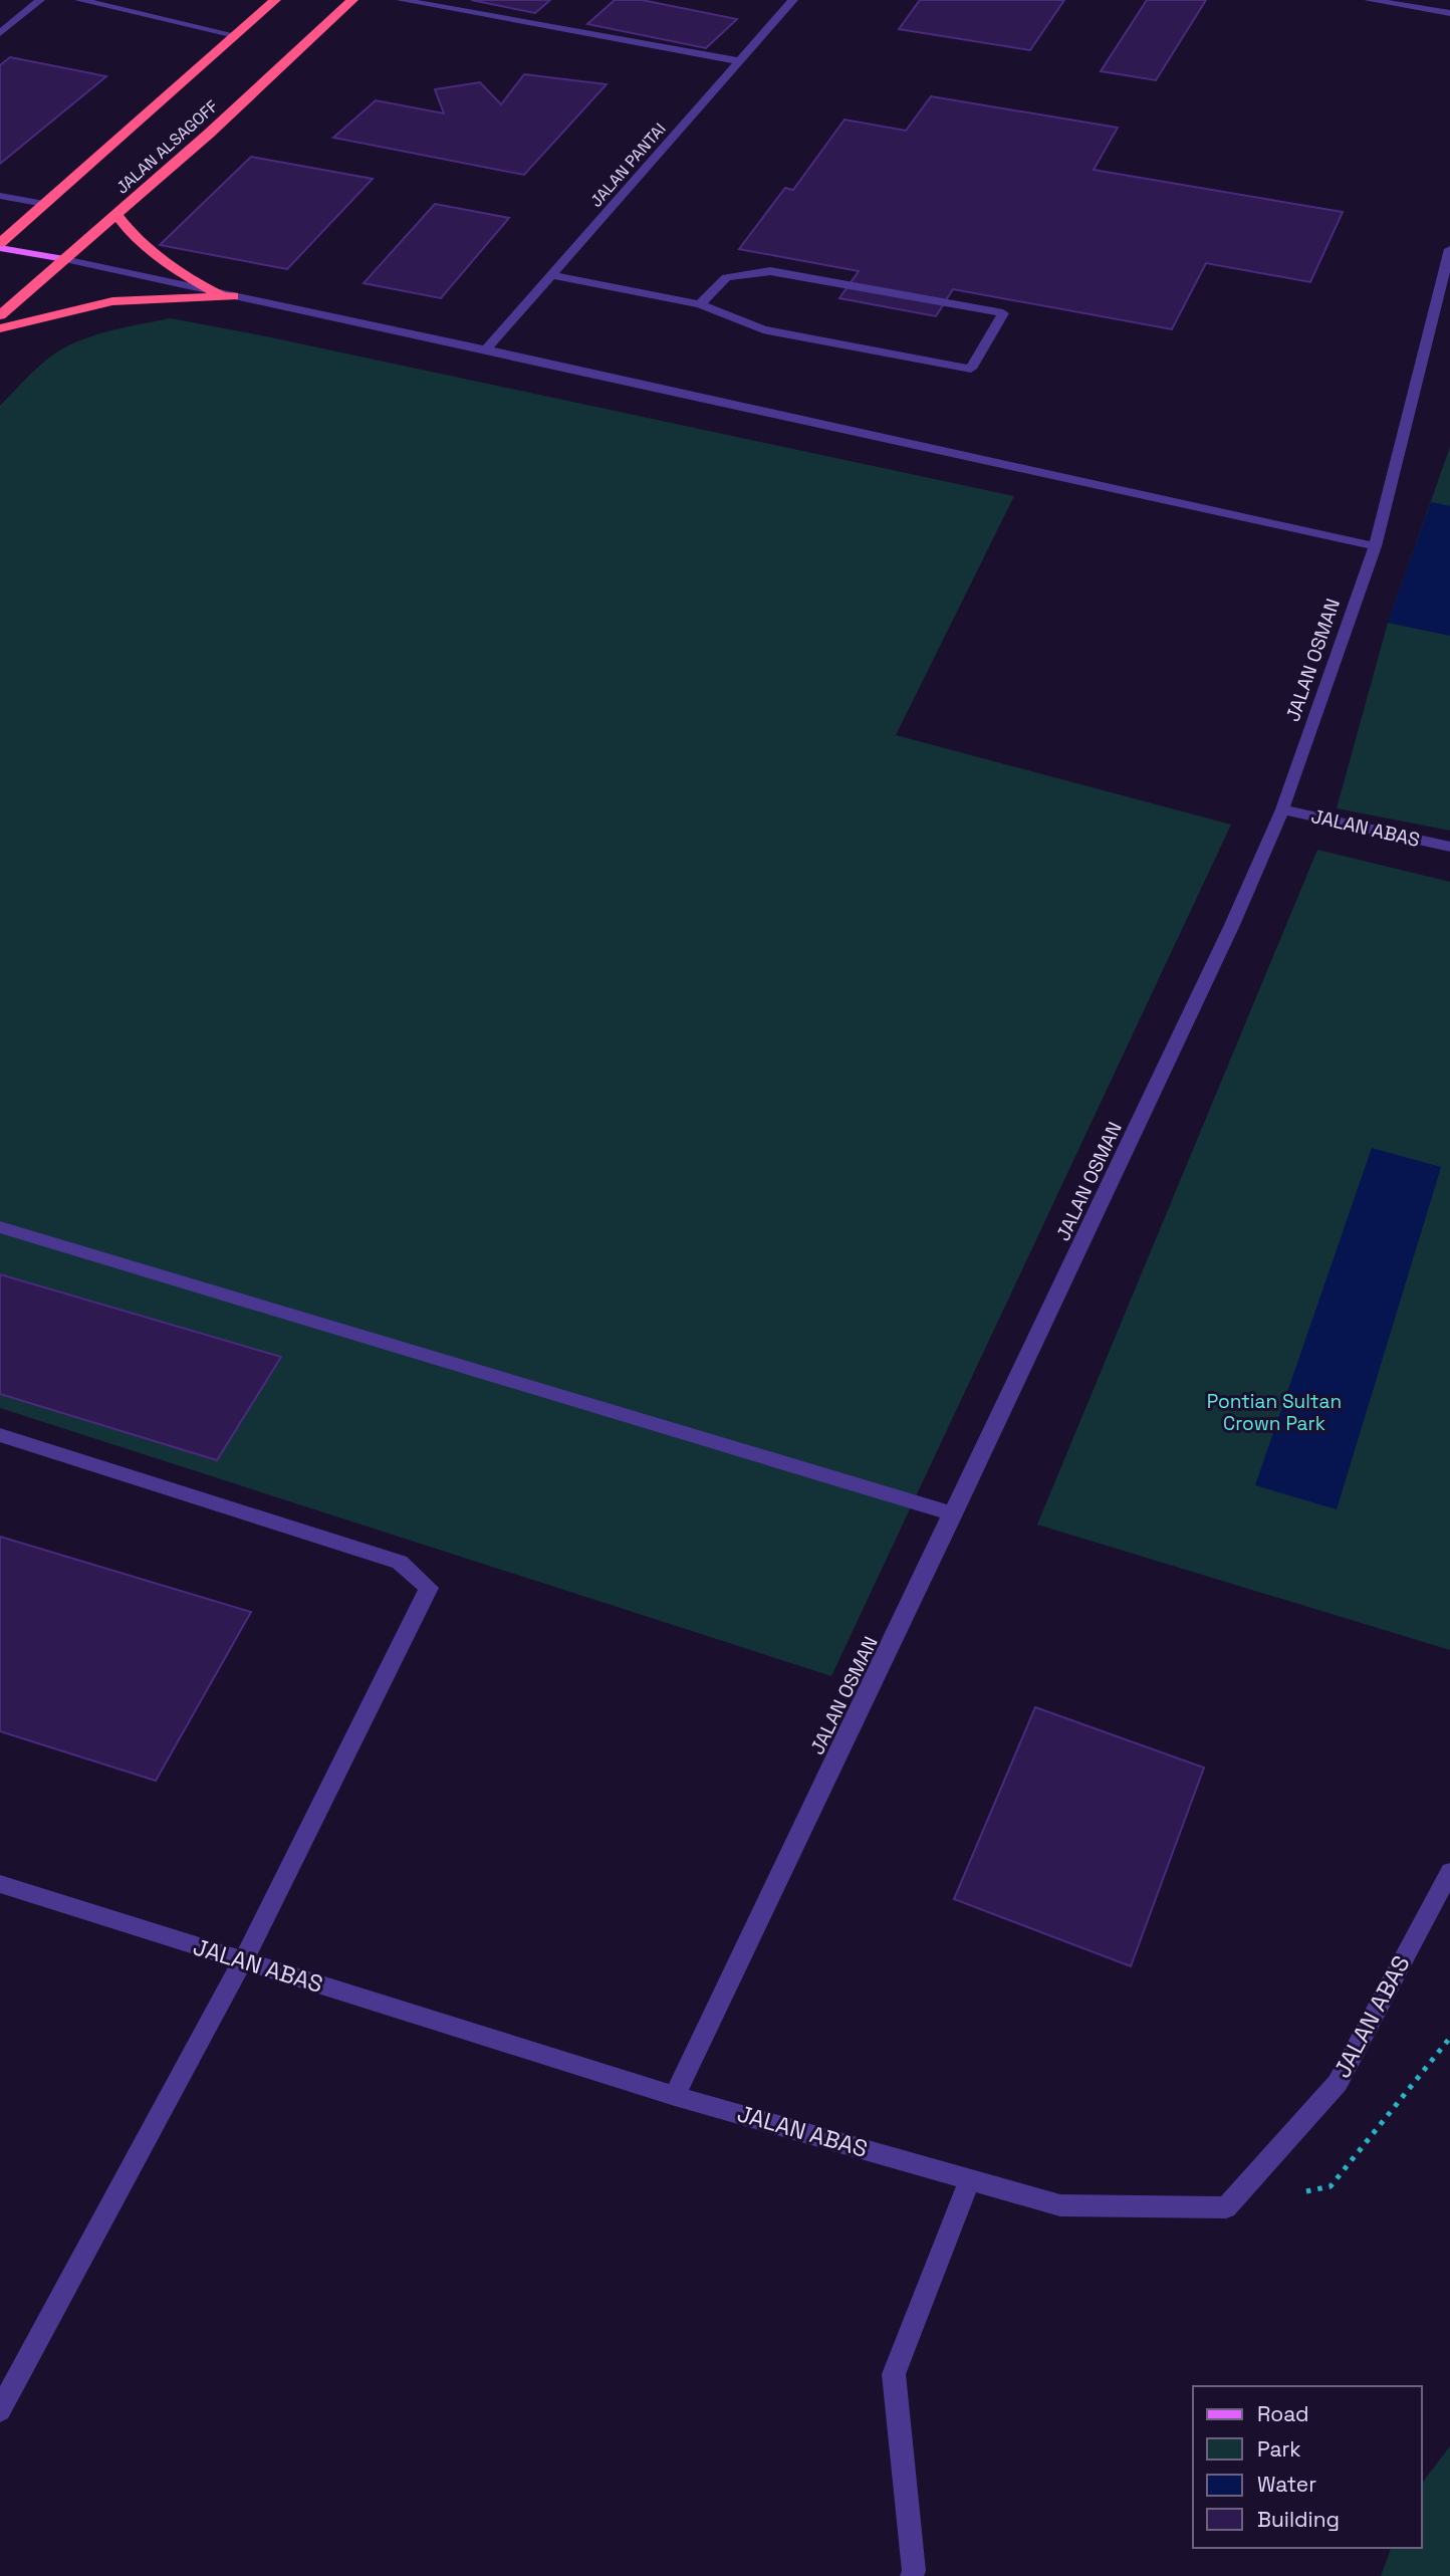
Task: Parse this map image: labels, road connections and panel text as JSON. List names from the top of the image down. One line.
{"streets":{"highway":["JALAN ALSAGOFF"],"street":["JALAN PANTAI","JALAN OSMAN","JALAN ABAS"]},"crossings":[["JALAN OSMAN","JALAN ABAS"]],"parks":["Pontian Sultan Crown Park"],"legend":["Road","Park","Water","Building"]}
